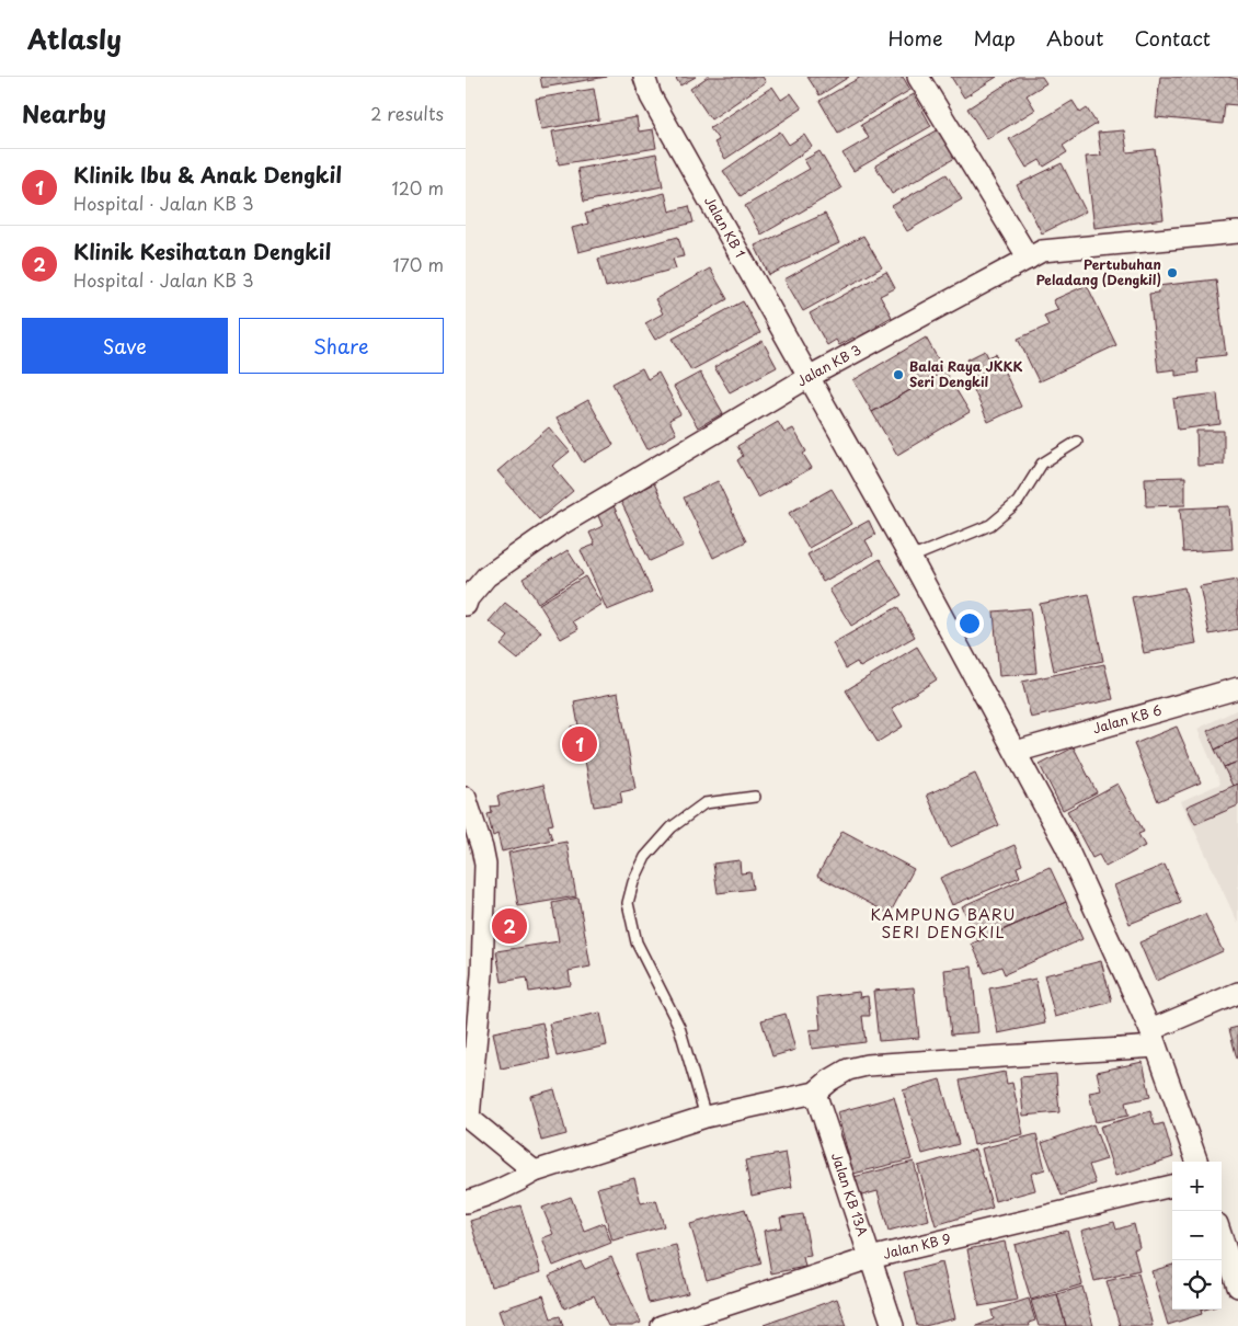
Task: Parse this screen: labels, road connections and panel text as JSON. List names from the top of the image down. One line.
{"streets":{"street":["Jalan KB 1","Jalan KB 3","Jalan KB 6","Jalan KB 13A","Jalan KB 9"]},"crossings":[["Jalan KB 1","Jalan KB 3"],["Jalan KB 1","Jalan KB 6"],["Jalan KB 13A","Jalan KB 9"]],"districts":["KAMPUNG BARU SERI DENGKIL"],"places":["Pertubuhan Peladang (Dengkil)","Balai Raya JKKK Seri Dengkil"],"page":{"header":"Atlasly","nav":["Home","Map","About","Contact"],"heading":["Nearby","2 results"],"list":[{"mark":"1","name":"Klinik Ibu & Anak Dengkil","note":"Hospital · Jalan KB 3","value":"120 m"},{"mark":"2","name":"Klinik Kesihatan Dengkil","note":"Hospital · Jalan KB 3","value":"170 m"}],"buttons":["Save","Share"],"pins":["1","2"],"map_buttons":["+","−"]}}
